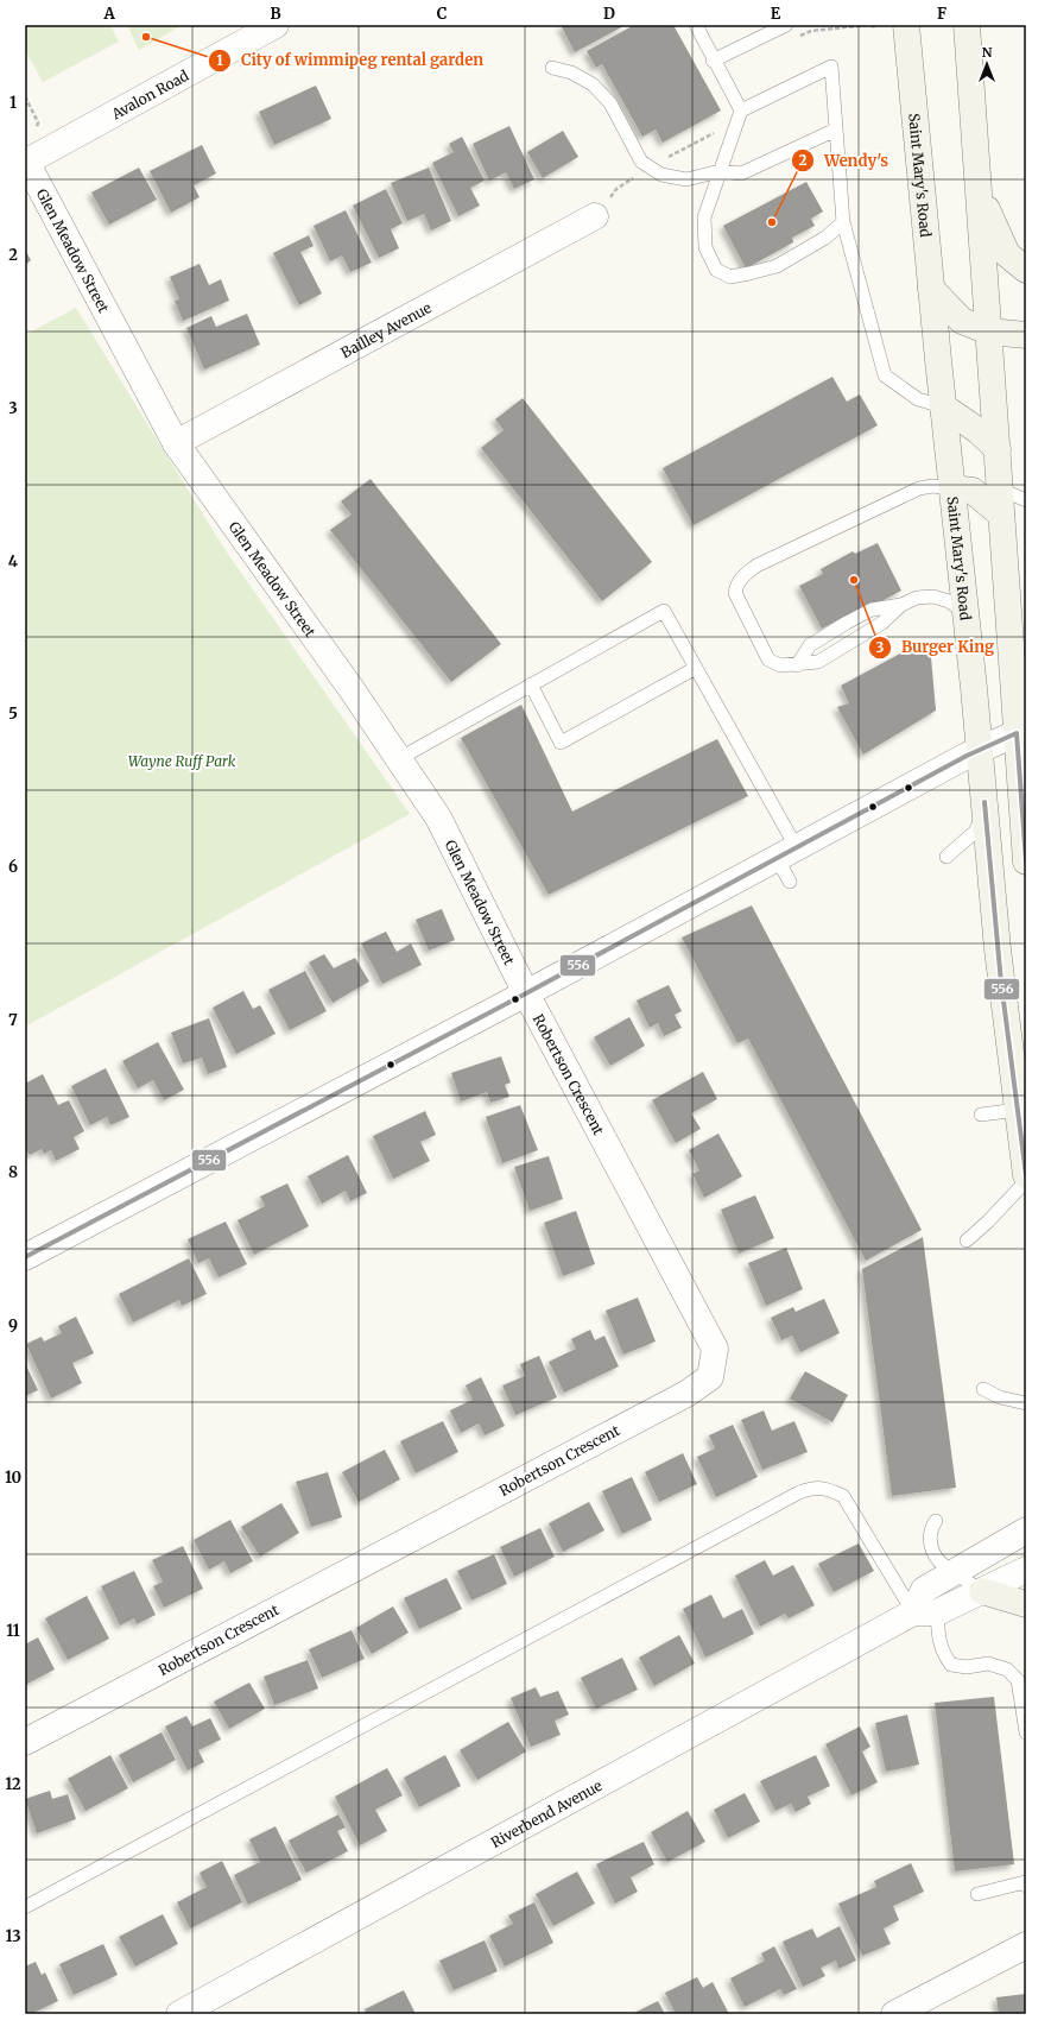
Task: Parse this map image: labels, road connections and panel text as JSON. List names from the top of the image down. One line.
{"streets":{"main road":["Saint Mary's Road"],"street":["Avalon Road","Glen Meadow Street","Bailley Avenue","Robertson Crescent","Riverbend Avenue"]},"crossings":[["Avalon Road","Glen Meadow Street"],["Glen Meadow Street","Bailley Avenue"],["Glen Meadow Street","Robertson Crescent"]],"parks":["Wayne Ruff Park"],"places":["City of wimmipeg rental garden","Wendy's","Burger King"],"lines":["transit line 556"],"north":"top","grid":{"columns":["A","B","C","D","E","F"],"rows":["1","2","3","4","5","6","7","8","9","10","11","12","13"]}}
